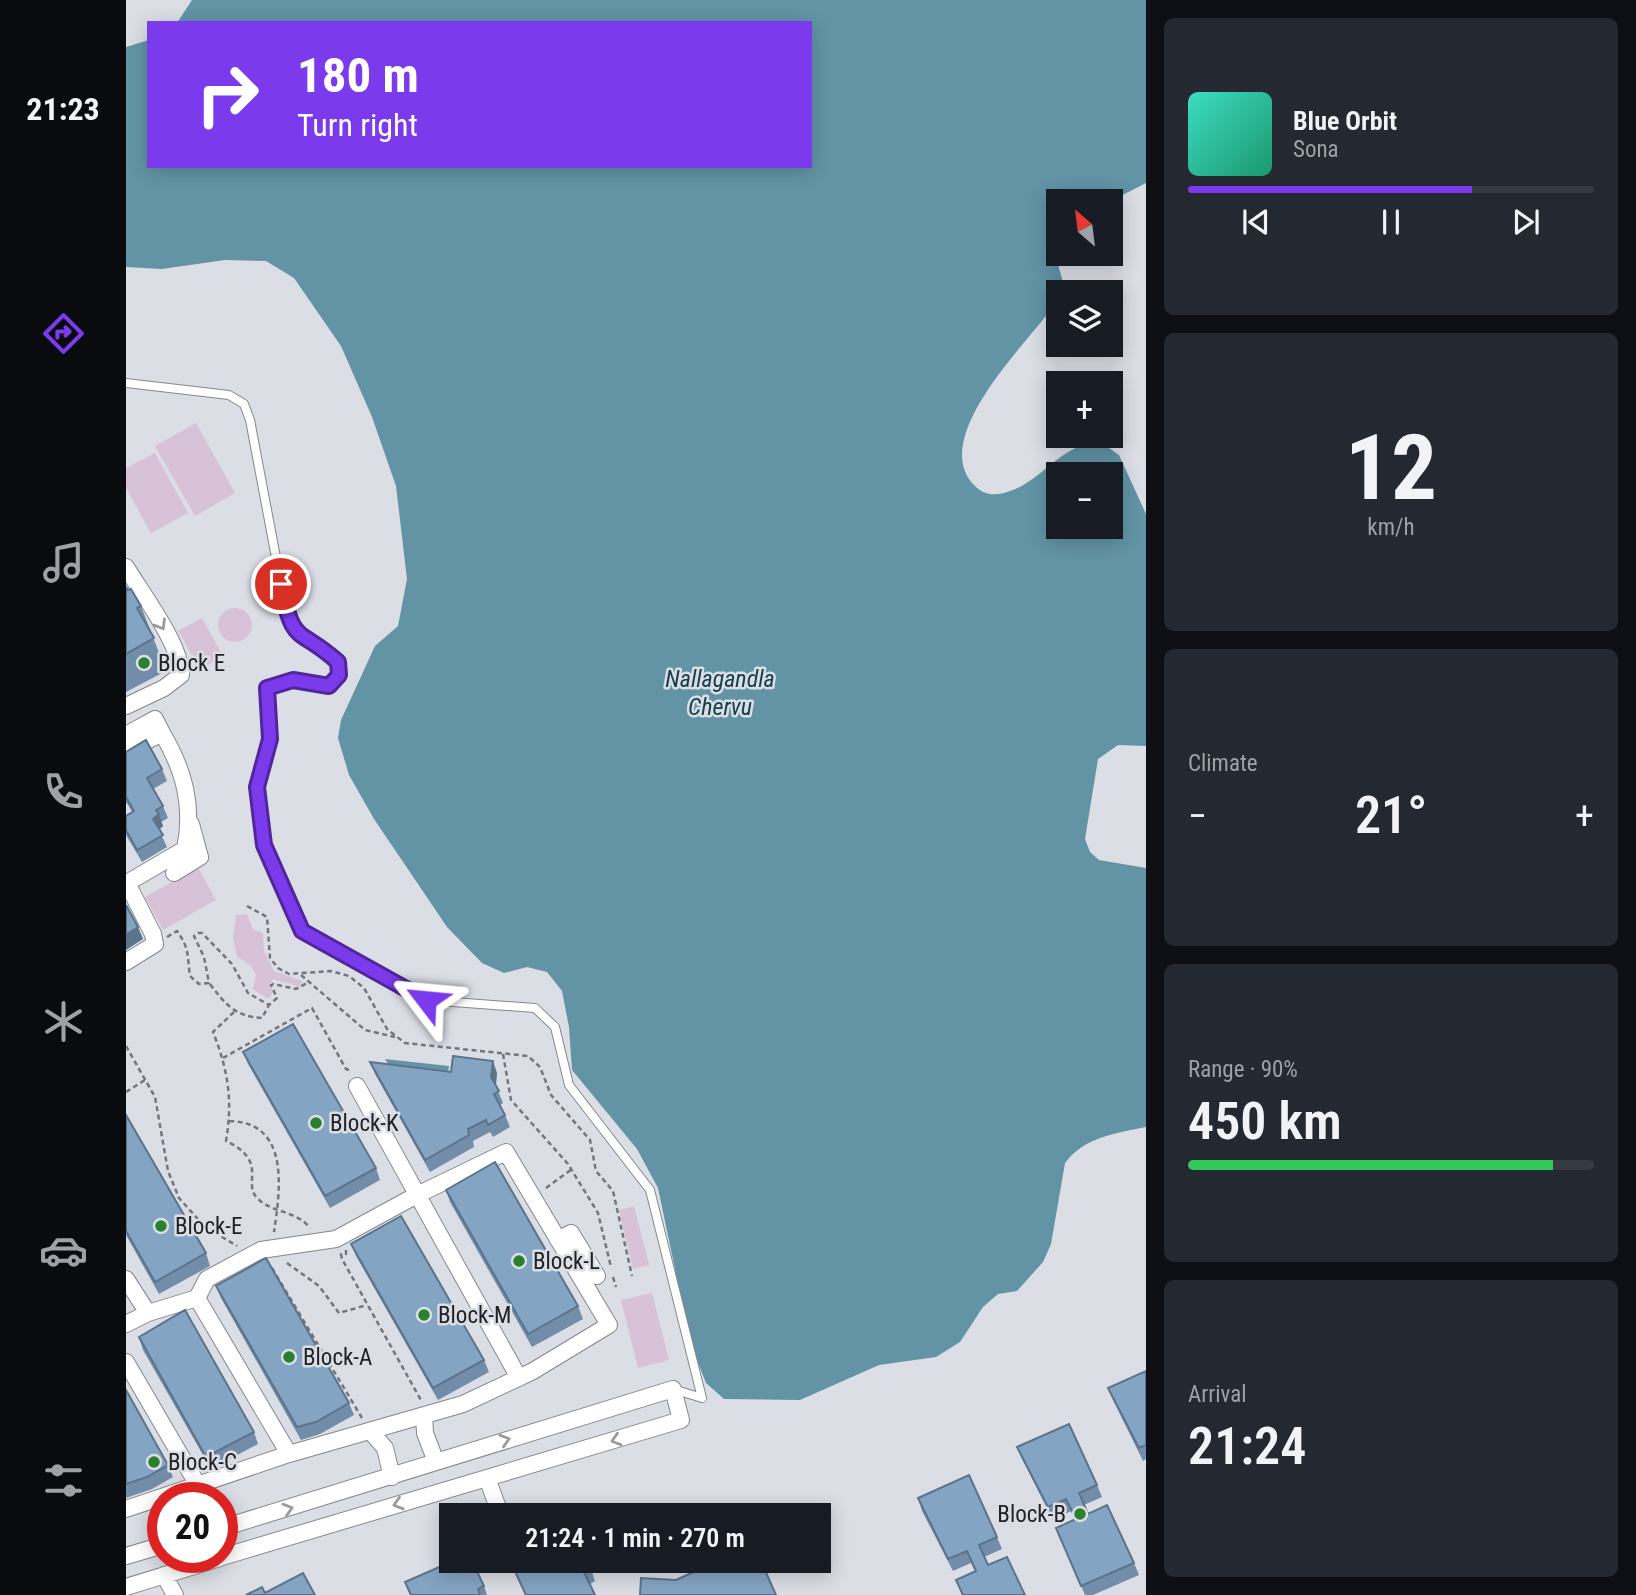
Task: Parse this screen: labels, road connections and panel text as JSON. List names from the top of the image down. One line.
{"water":["Nallagandla Chervu"],"places":["Block E","Block-K","Block-E","Block-L","Block-M","Block-A","Block-C","Block-B"],"north":"top left","page":{"tabs":"21:23","turn":["180 m","Turn right"],"song":["Blue Orbit","Sona"],"map_buttons":["+","−"],"tile":[["12","km/h"],"Climate",["Range · 90%","450 km"],["Arrival","21:24"]],"heat":["−","21°","+"],"limit":"20","trip":"21:24 · 1 min · 270 m"}}
